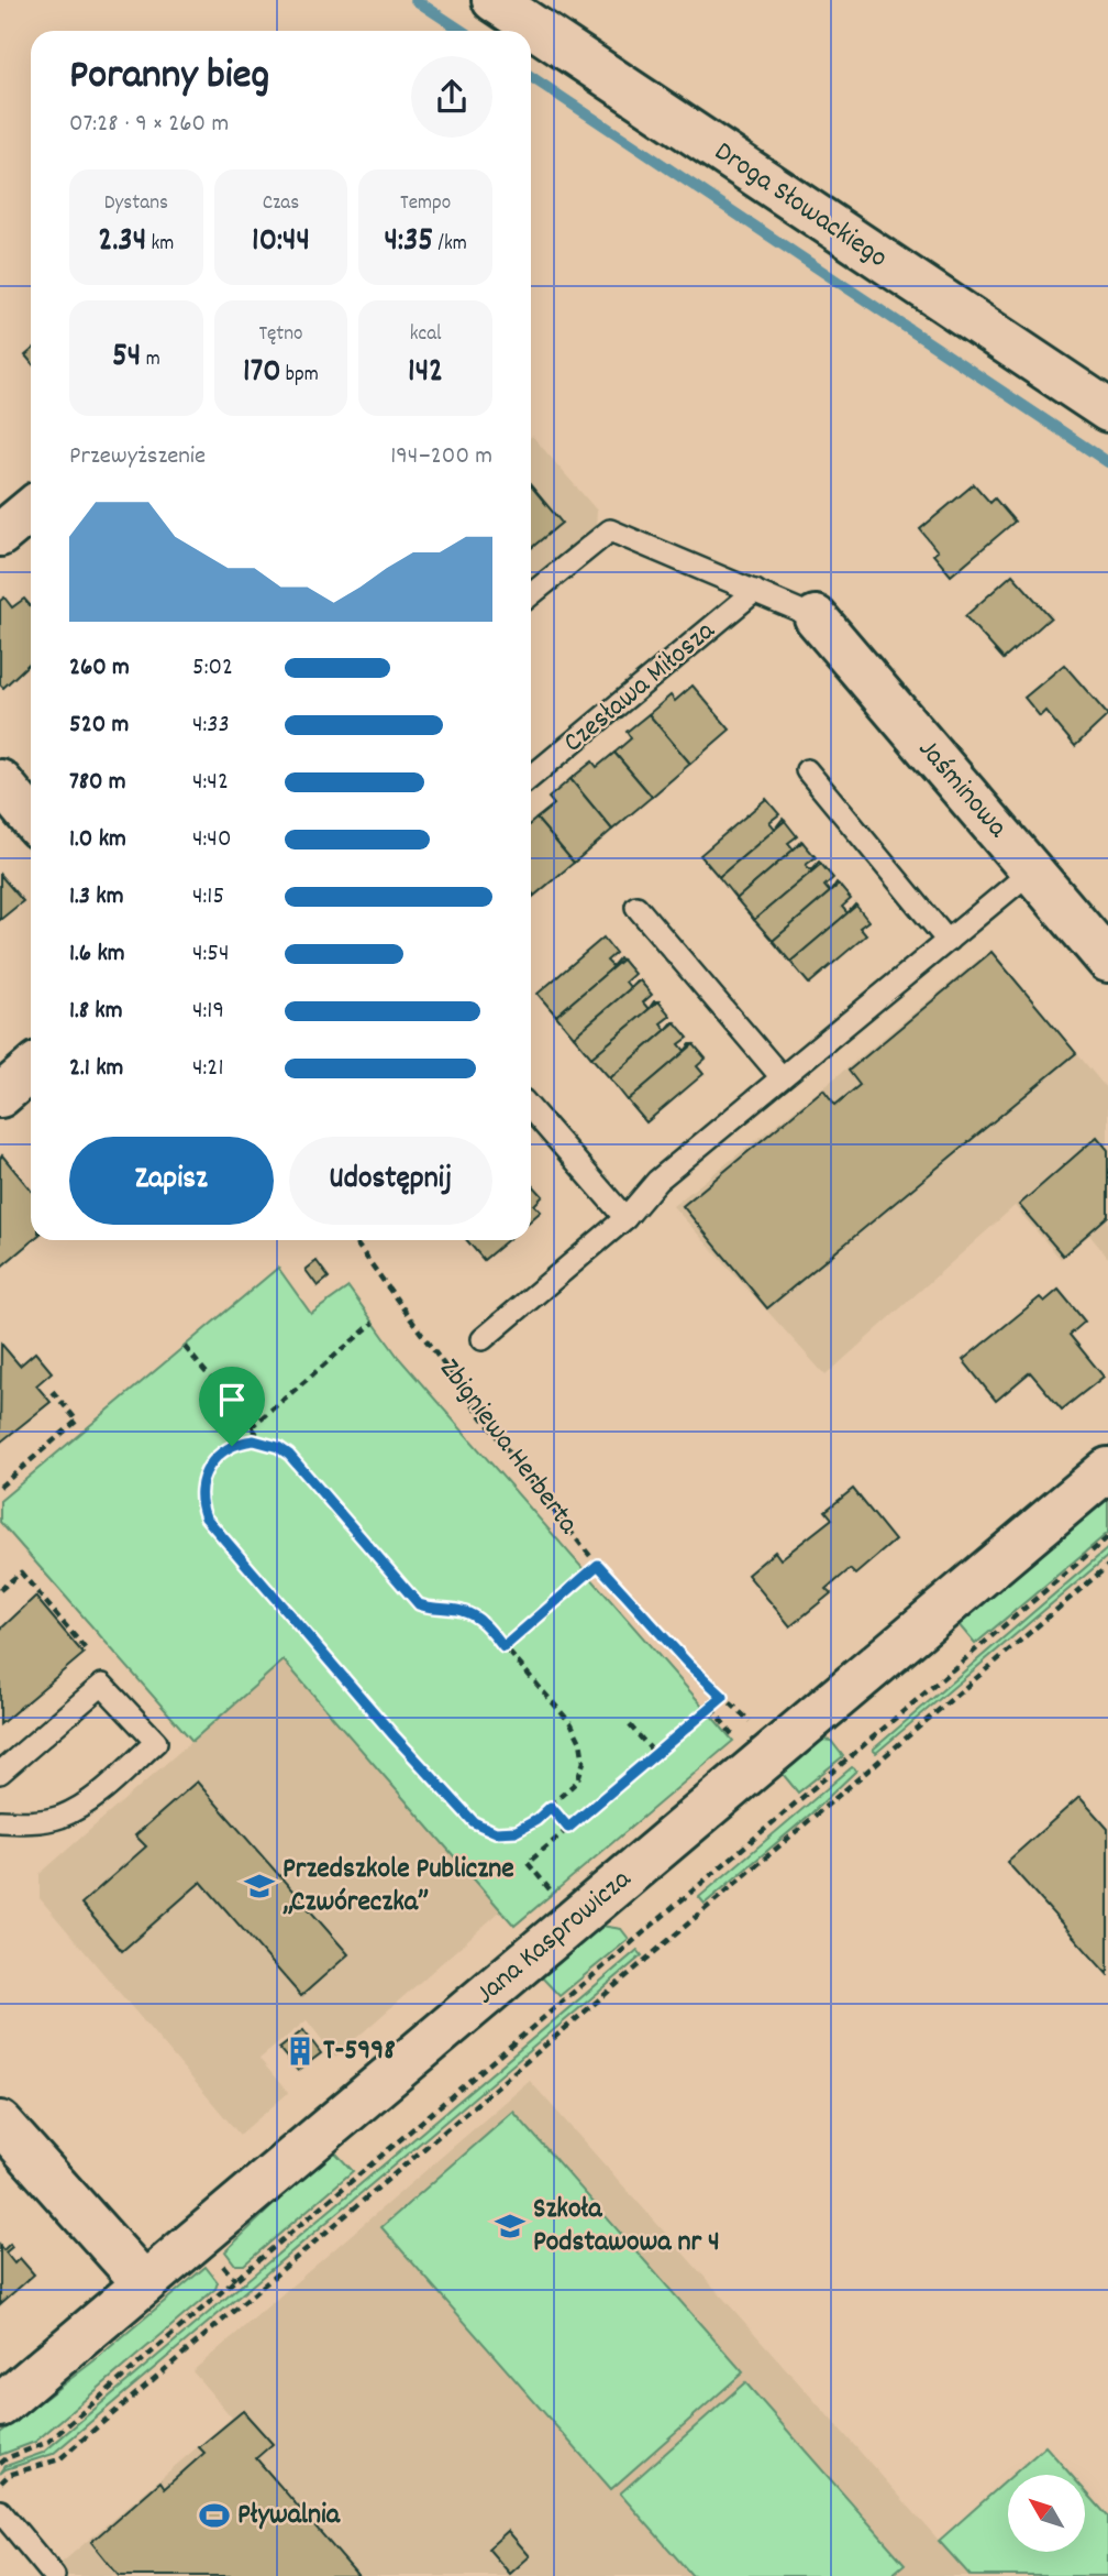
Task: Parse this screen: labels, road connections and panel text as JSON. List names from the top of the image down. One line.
{"streets":{"street":["Droga Słowackiego","Jaśminowa","Jana Kasprowicza"],"lane":["Czesława Miłosza"],"path":["Zbigniewa Herberta"]},"crossings":[["Zbigniewa Herberta","Jana Kasprowicza"]],"places":{"school or university":["Przedszkole Publiczne „Czwóreczka”","Szkoła Podstawowa nr 4"],"building":["T-5998"],"sports":["Pływalnia"]},"north":"top left","page":{"heading":["Poranny bieg","07:28 · 9 × 260 m"],"stats":[["Dystans","2.34 km"],["Czas","10:44"],["Tempo","4:35 /km"],["54 m"],["Tętno","170 bpm"],["kcal","142"]],"chart":["Przewyższenie","194–200 m"],"list":[{"name":"260 m","note":"5:02"},{"name":"520 m","note":"4:33"},{"name":"780 m","note":"4:42"},{"name":"1.0 km","note":"4:40"},{"name":"1.3 km","note":"4:15"},{"name":"1.6 km","note":"4:54"},{"name":"1.8 km","note":"4:19"},{"name":"2.1 km","note":"4:21"}],"buttons":["Zapisz","Udostępnij"]}}
